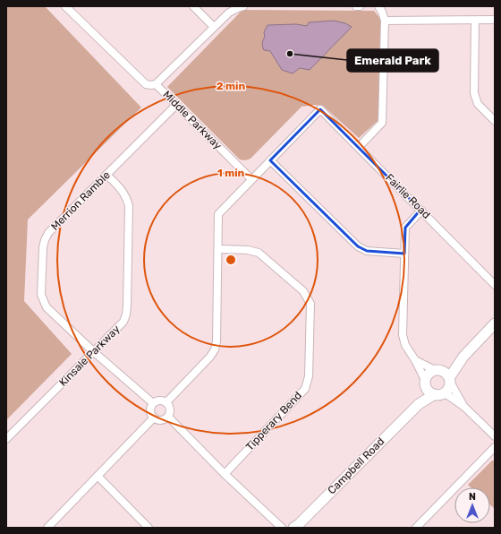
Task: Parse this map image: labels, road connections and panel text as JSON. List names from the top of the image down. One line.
{"streets":{"street":["Middle Parkway","Fairlie Road","Merrion Ramble","Kinsale Parkway","Tipperary Bend","Campbell Road"]},"crossings":[["Middle Parkway","Merrion Ramble"],["Merrion Ramble","Kinsale Parkway"]],"places":["Emerald Park"],"north":"top","rings":["2 min","1 min"]}
